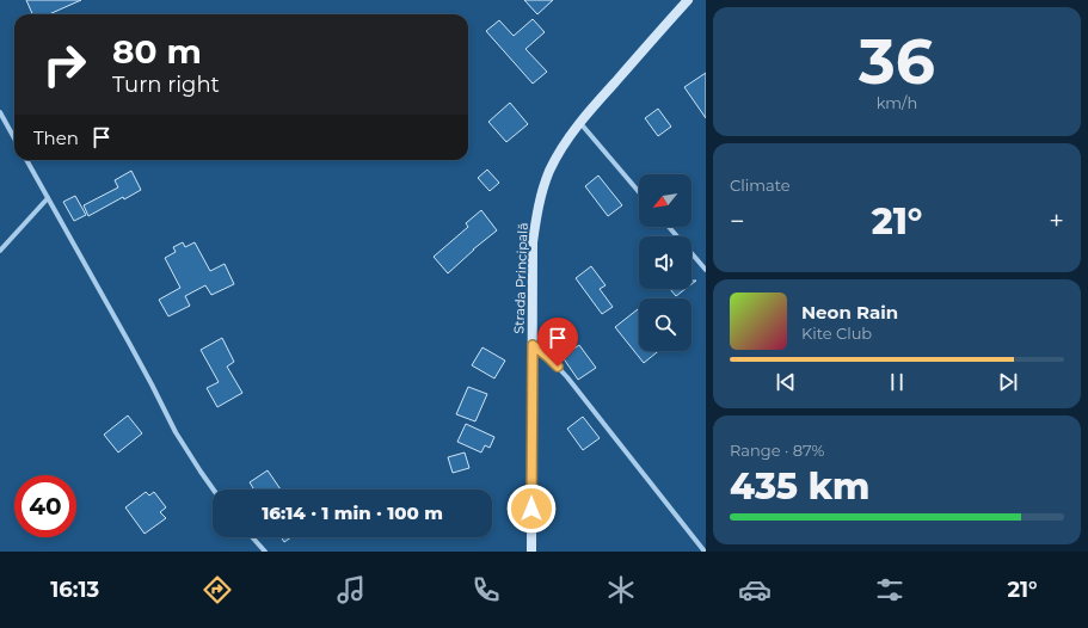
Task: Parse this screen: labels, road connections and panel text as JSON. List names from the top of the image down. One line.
{"streets":{"street":["Strada Principală"]},"north":"bottom left","page":{"tile":[["36","km/h"],"Climate",["Range · 87%","435 km"]],"turn":["80 m","Turn right"],"then":"Then","heat":["−","21°","+"],"song":["Neon Rain","Kite Club"],"limit":"40","trip":"16:14 · 1 min · 100 m","tabs":["16:13","21°"]}}
